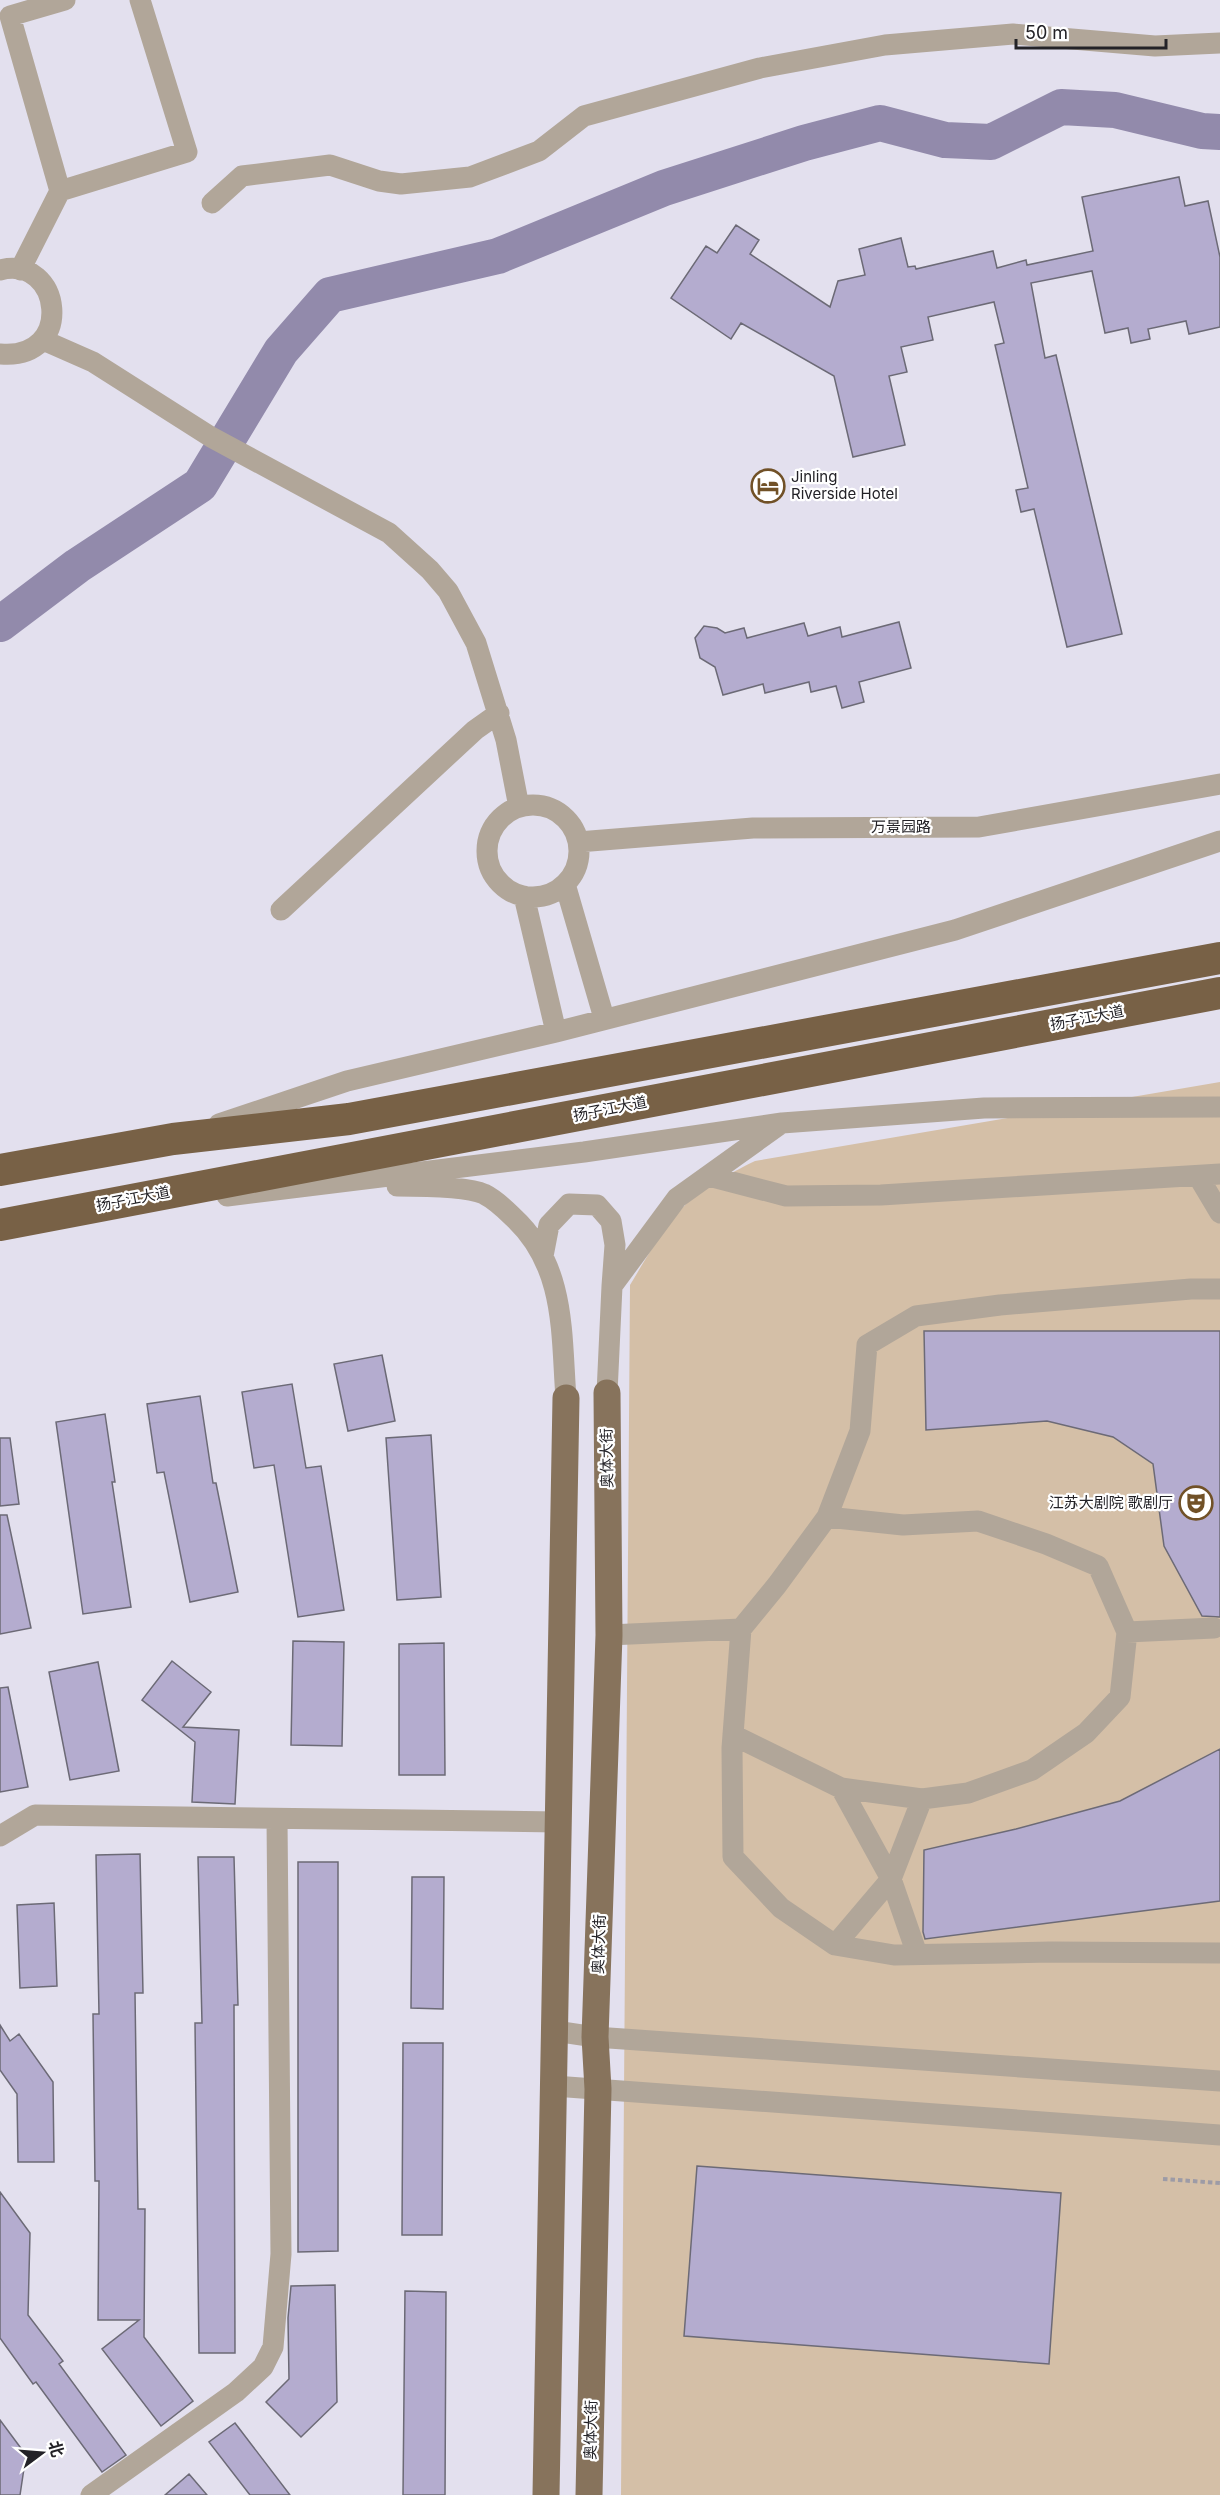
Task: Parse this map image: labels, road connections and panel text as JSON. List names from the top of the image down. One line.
{"streets":{"highway":["扬子江大道"],"main road":["奥体大街"],"street":["万景园路"]},"places":{"hotel":["Jinling Riverside Hotel"],"theatre":["江苏大剧院 歌剧厅"]},"scale_bar":"50 m","north":"right"}
